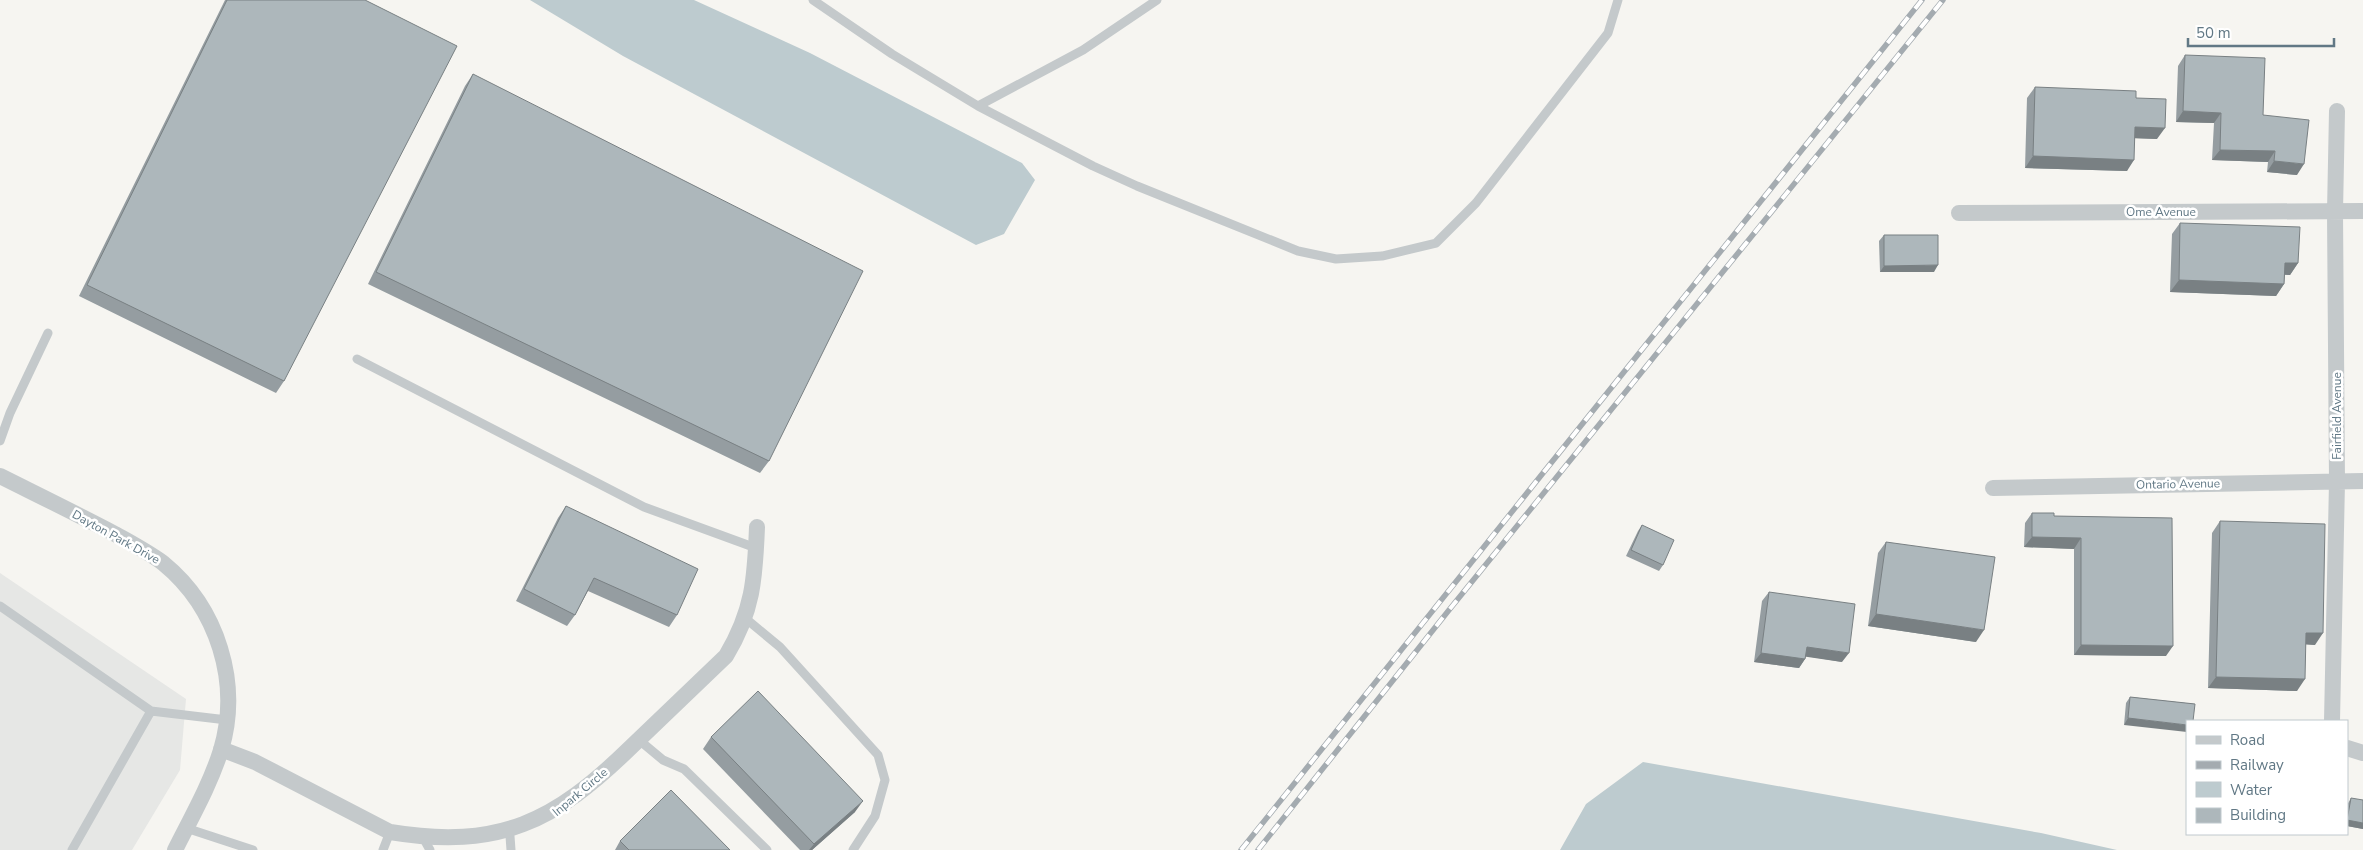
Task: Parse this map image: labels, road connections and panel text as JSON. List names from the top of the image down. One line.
{"streets":{"street":["Ome Avenue","Fairfield Avenue","Ontario Avenue","Dayton Park Drive","Inpark Circle"]},"crossings":[["Ome Avenue","Fairfield Avenue"],["Fairfield Avenue","Ontario Avenue"],["Dayton Park Drive","Inpark Circle"]],"legend":["Road","Railway","Water","Building"],"scale_bar":"50 m"}
